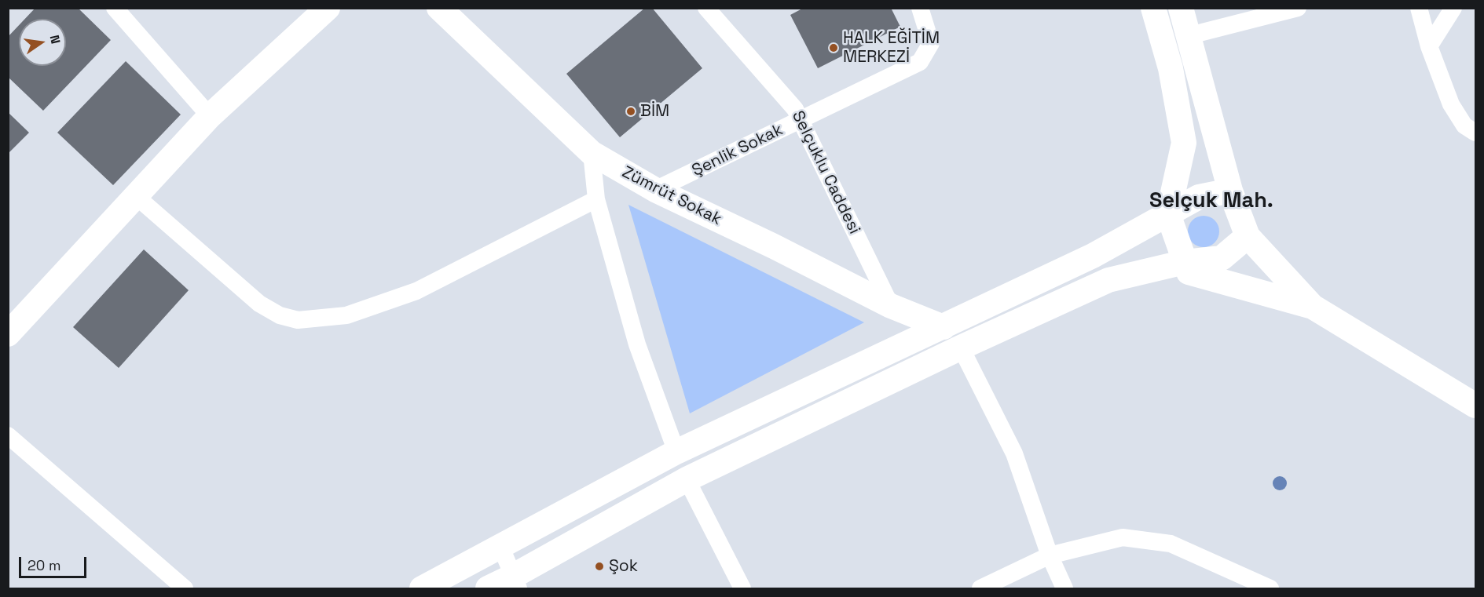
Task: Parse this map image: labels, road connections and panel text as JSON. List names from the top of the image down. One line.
{"streets":{"street":["Şenlik Sokak","Selçuklu Caddesi","Zümrüt Sokak"]},"crossings":[["Şenlik Sokak","Selçuklu Caddesi"],["Şenlik Sokak","Zümrüt Sokak"],["Selçuklu Caddesi","Zümrüt Sokak"]],"districts":["Selçuk Mah."],"places":["HALK EĞİTİM MERKEZİ","BİM","Şok"],"scale_bar":"20 m","north":"right"}
